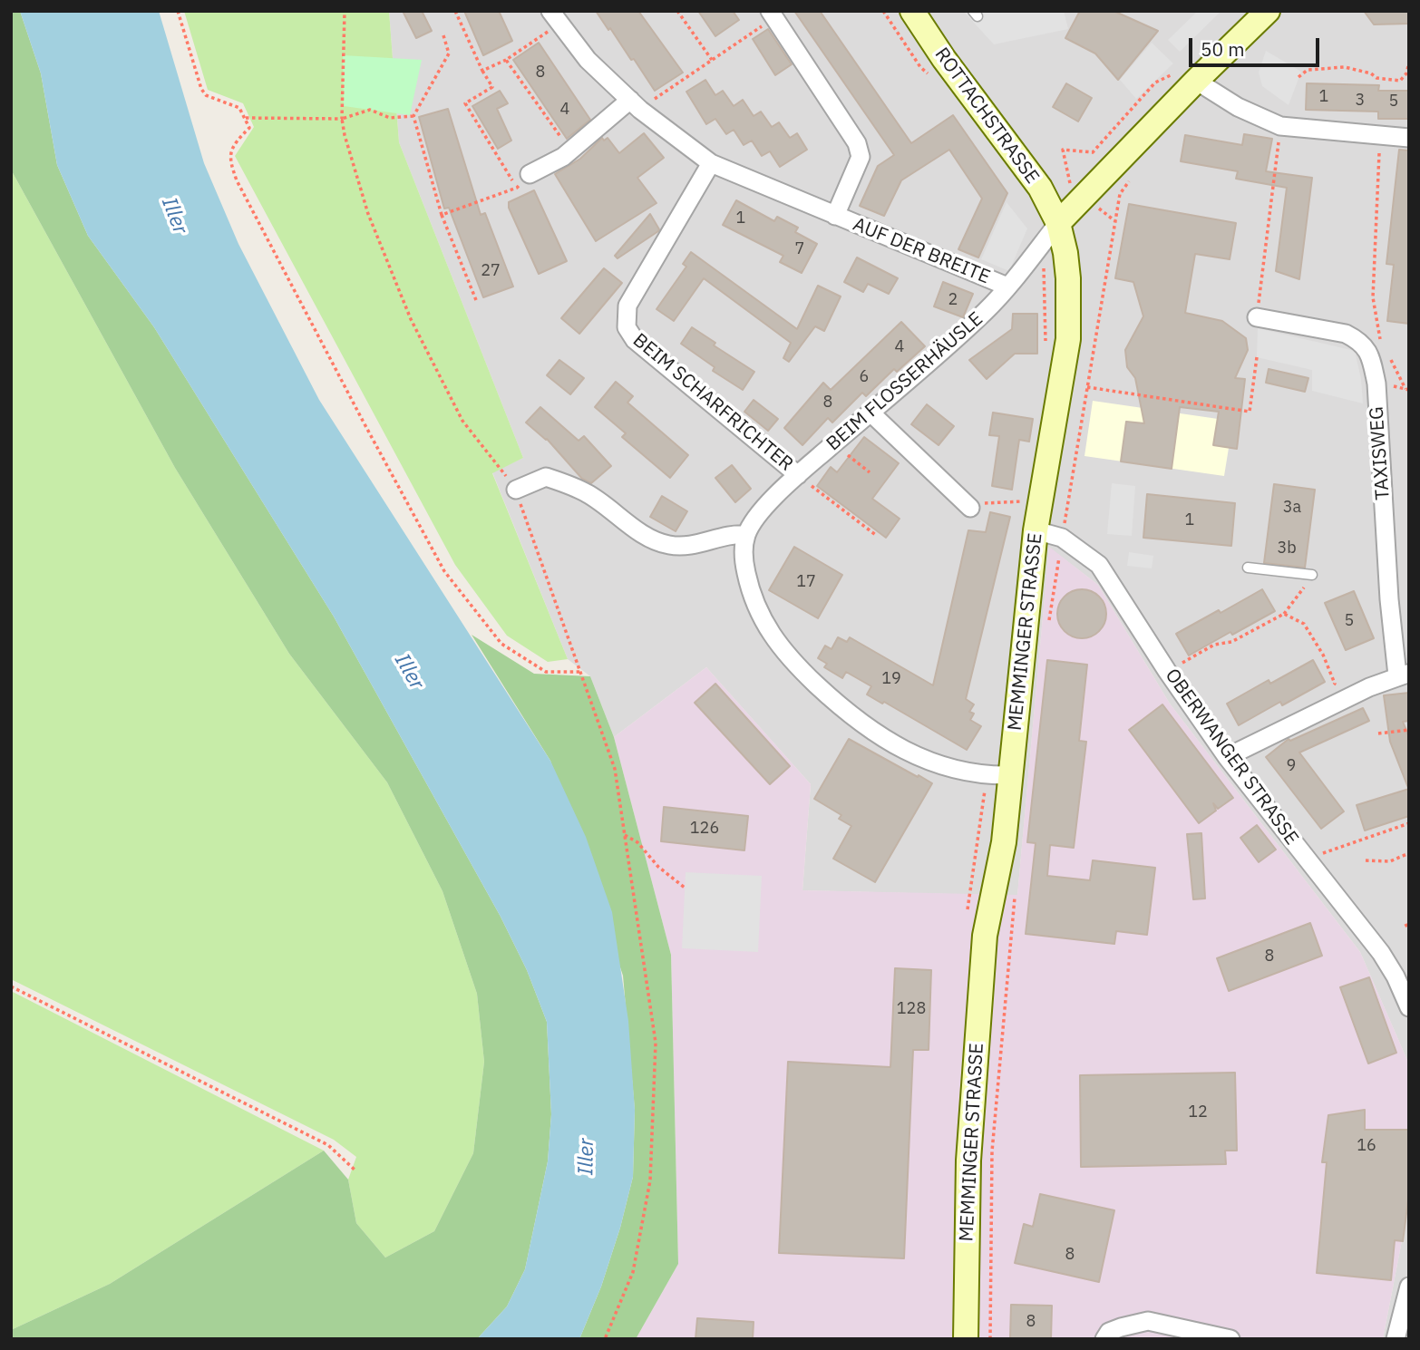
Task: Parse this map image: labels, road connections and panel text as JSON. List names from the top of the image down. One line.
{"streets":{"main road":["ROTTACHSTRASSE","MEMMINGER STRASSE"],"street":["AUF DER BREITE","BEIM FLOSSERHÄUSLE","BEIM SCHARFRICHTER","TAXISWEG","OBERWANGER STRASSE"]},"crossings":[["ROTTACHSTRASSE","BEIM FLOSSERHÄUSLE"],["ROTTACHSTRASSE","MEMMINGER STRASSE"],["AUF DER BREITE","BEIM FLOSSERHÄUSLE"],["AUF DER BREITE","BEIM SCHARFRICHTER"],["BEIM FLOSSERHÄUSLE","BEIM SCHARFRICHTER"],["BEIM FLOSSERHÄUSLE","MEMMINGER STRASSE"],["TAXISWEG","OBERWANGER STRASSE"],["MEMMINGER STRASSE","OBERWANGER STRASSE"]],"water":["Iller"],"house_numbers":["8","1","3","5","4","1","7","27","2","4","6","8","3a","1","3b","17","5","19","9","126","8","128","12","16","8","8"],"scale_bar":"50 m"}
